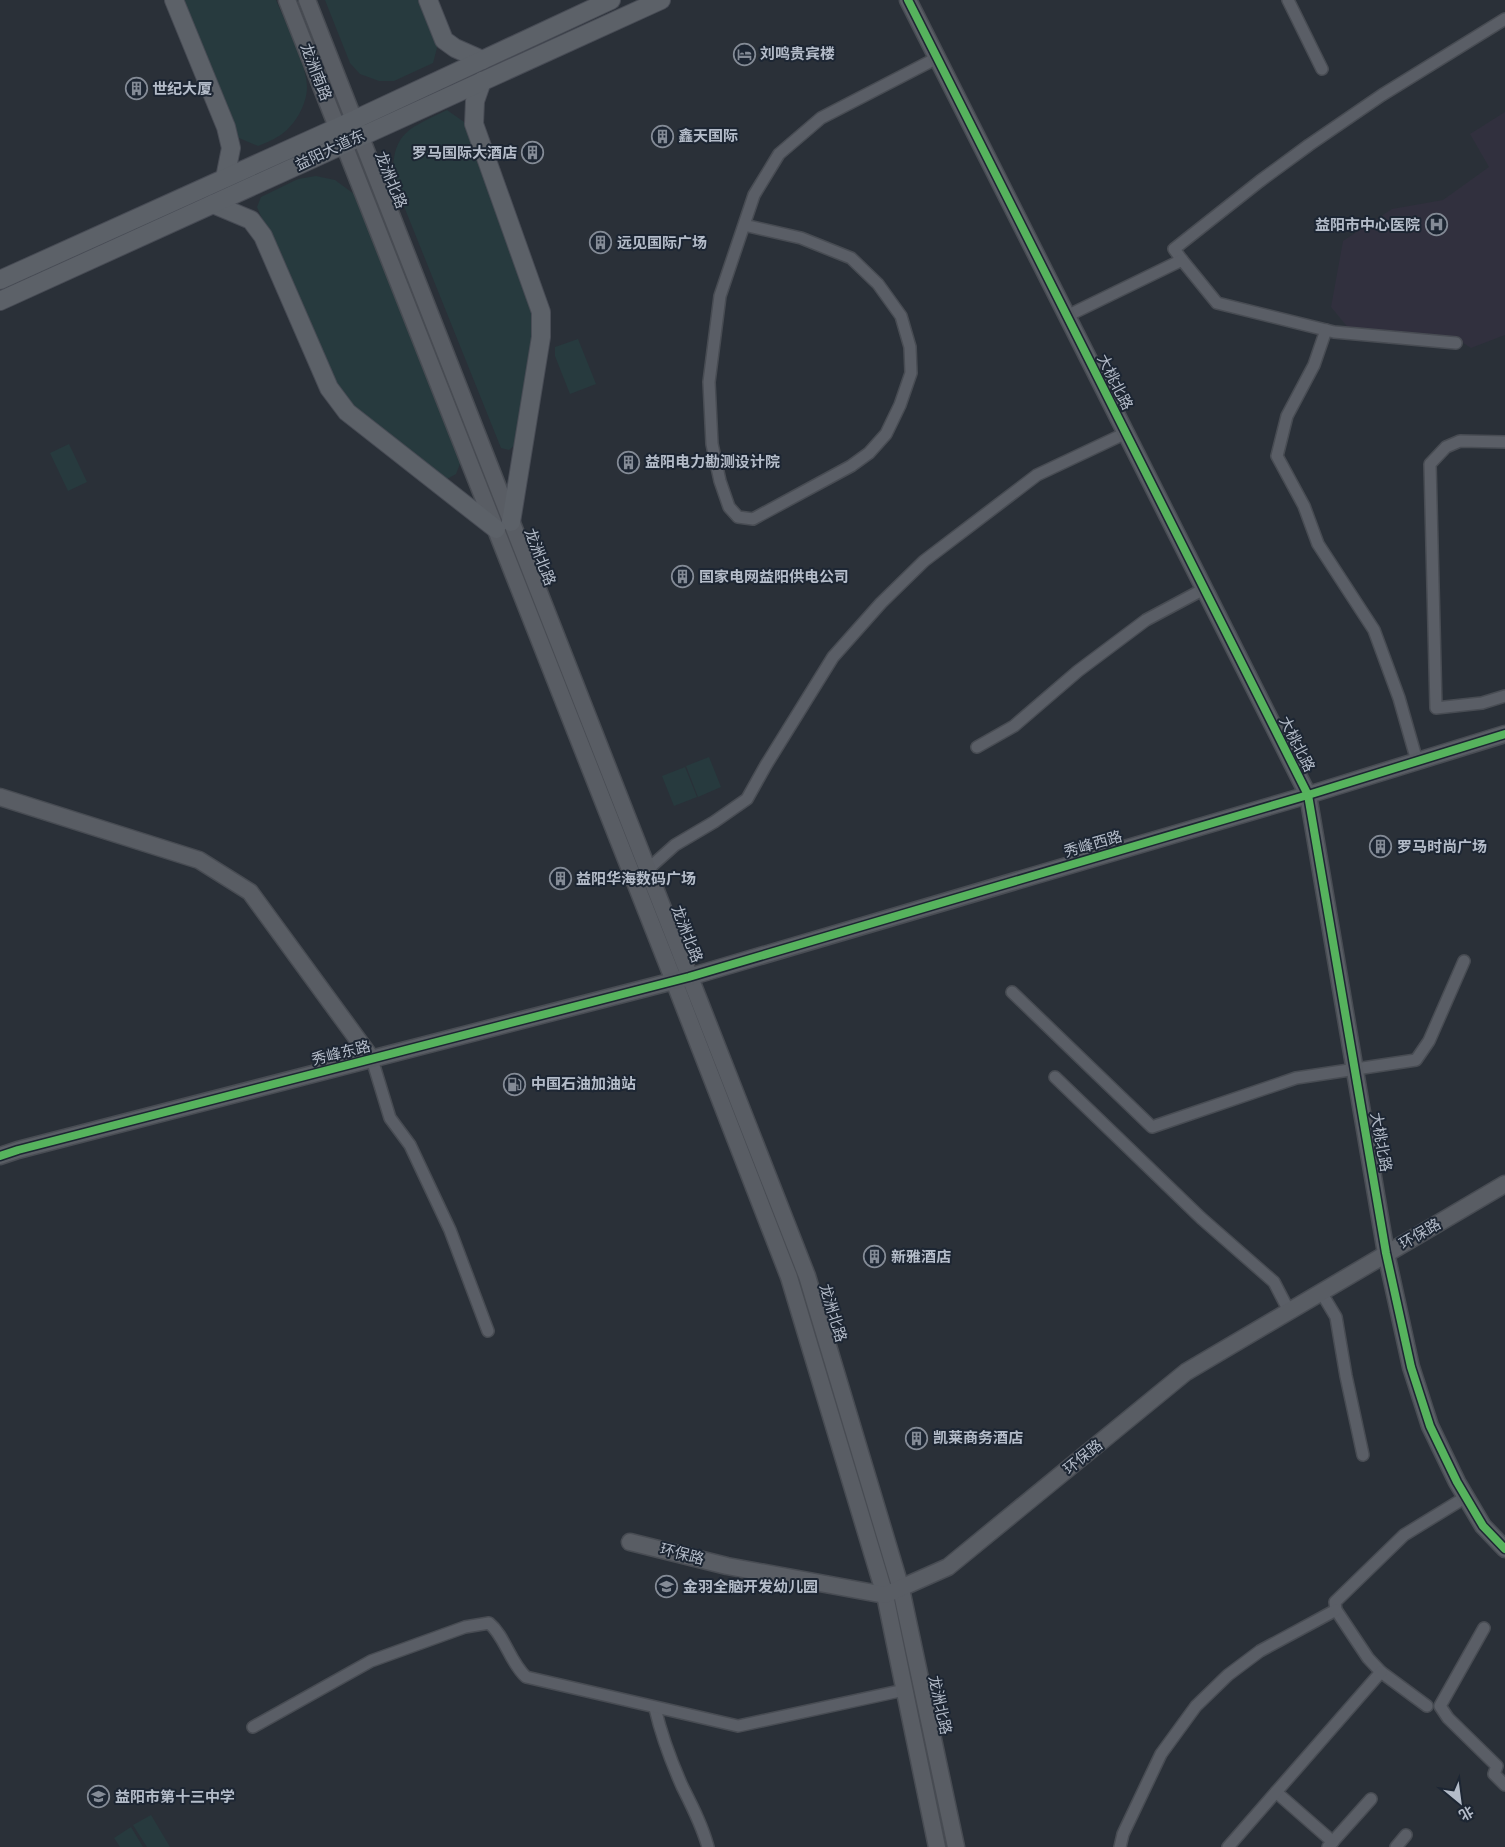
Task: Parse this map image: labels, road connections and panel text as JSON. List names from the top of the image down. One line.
{"streets":{"main road":["益阳大道东"],"street":["龙洲南路","龙洲北路","大桃北路","秀峰西路","秀峰东路","环保路"]},"crossings":[["龙洲南路","益阳大道东"],["龙洲南路","龙洲北路"],["益阳大道东","龙洲北路"],["龙洲北路","秀峰西路"],["龙洲北路","秀峰东路"],["龙洲北路","环保路"],["大桃北路","秀峰西路"],["大桃北路","环保路"],["秀峰西路","秀峰东路"]],"places":{"hotel":["刘鸣贵宾楼"],"building":["世纪大厦","鑫天国际","罗马国际大酒店","远见国际广场","益阳电力勘测设计院","国家电网益阳供电公司","罗马时尚广场","益阳华海数码广场","新雅酒店","凯莱商务酒店"],"hospital":["益阳市中心医院"],"fuel station":["中国石油加油站"],"school or university":["金羽全脑开发幼儿园","益阳市第十三中学"]},"north":"bottom right"}
